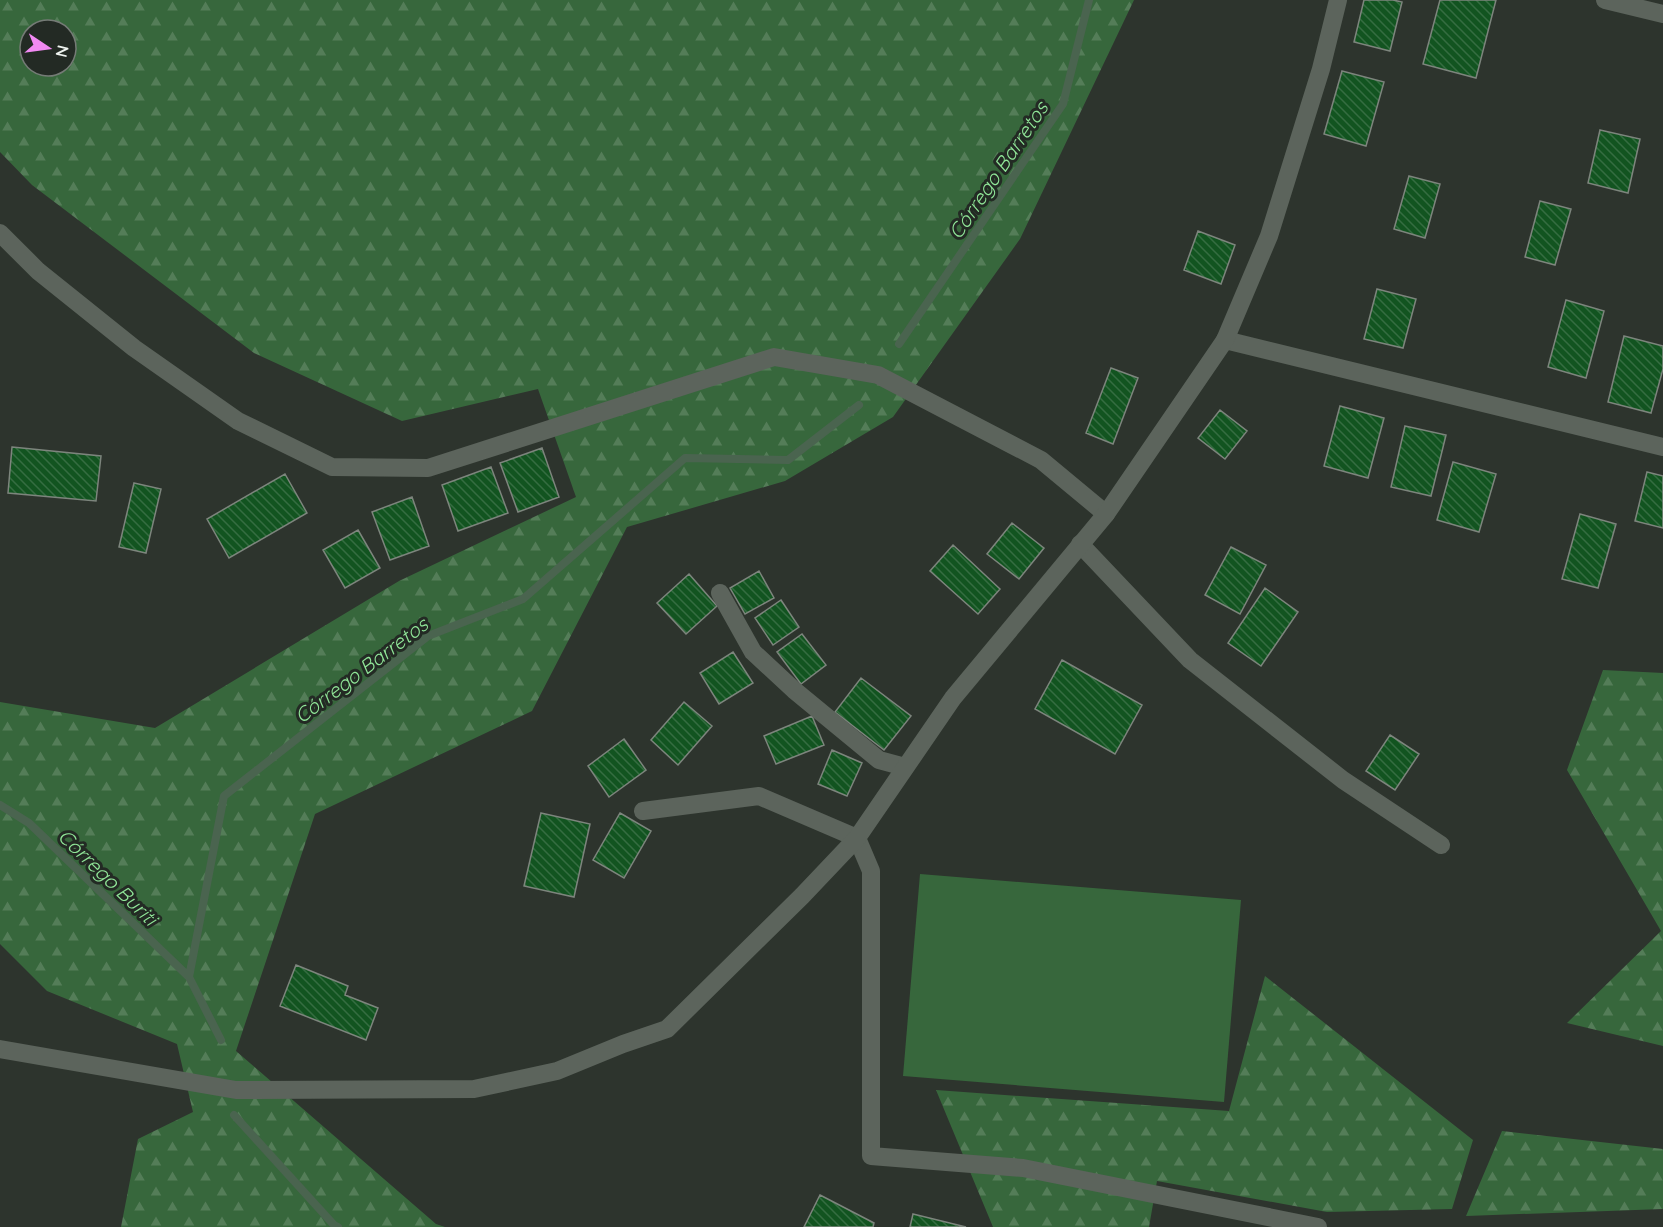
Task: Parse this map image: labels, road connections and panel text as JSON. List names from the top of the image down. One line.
{"water":["Córrego Barretos","Córrego Buriti"],"north":"right"}
